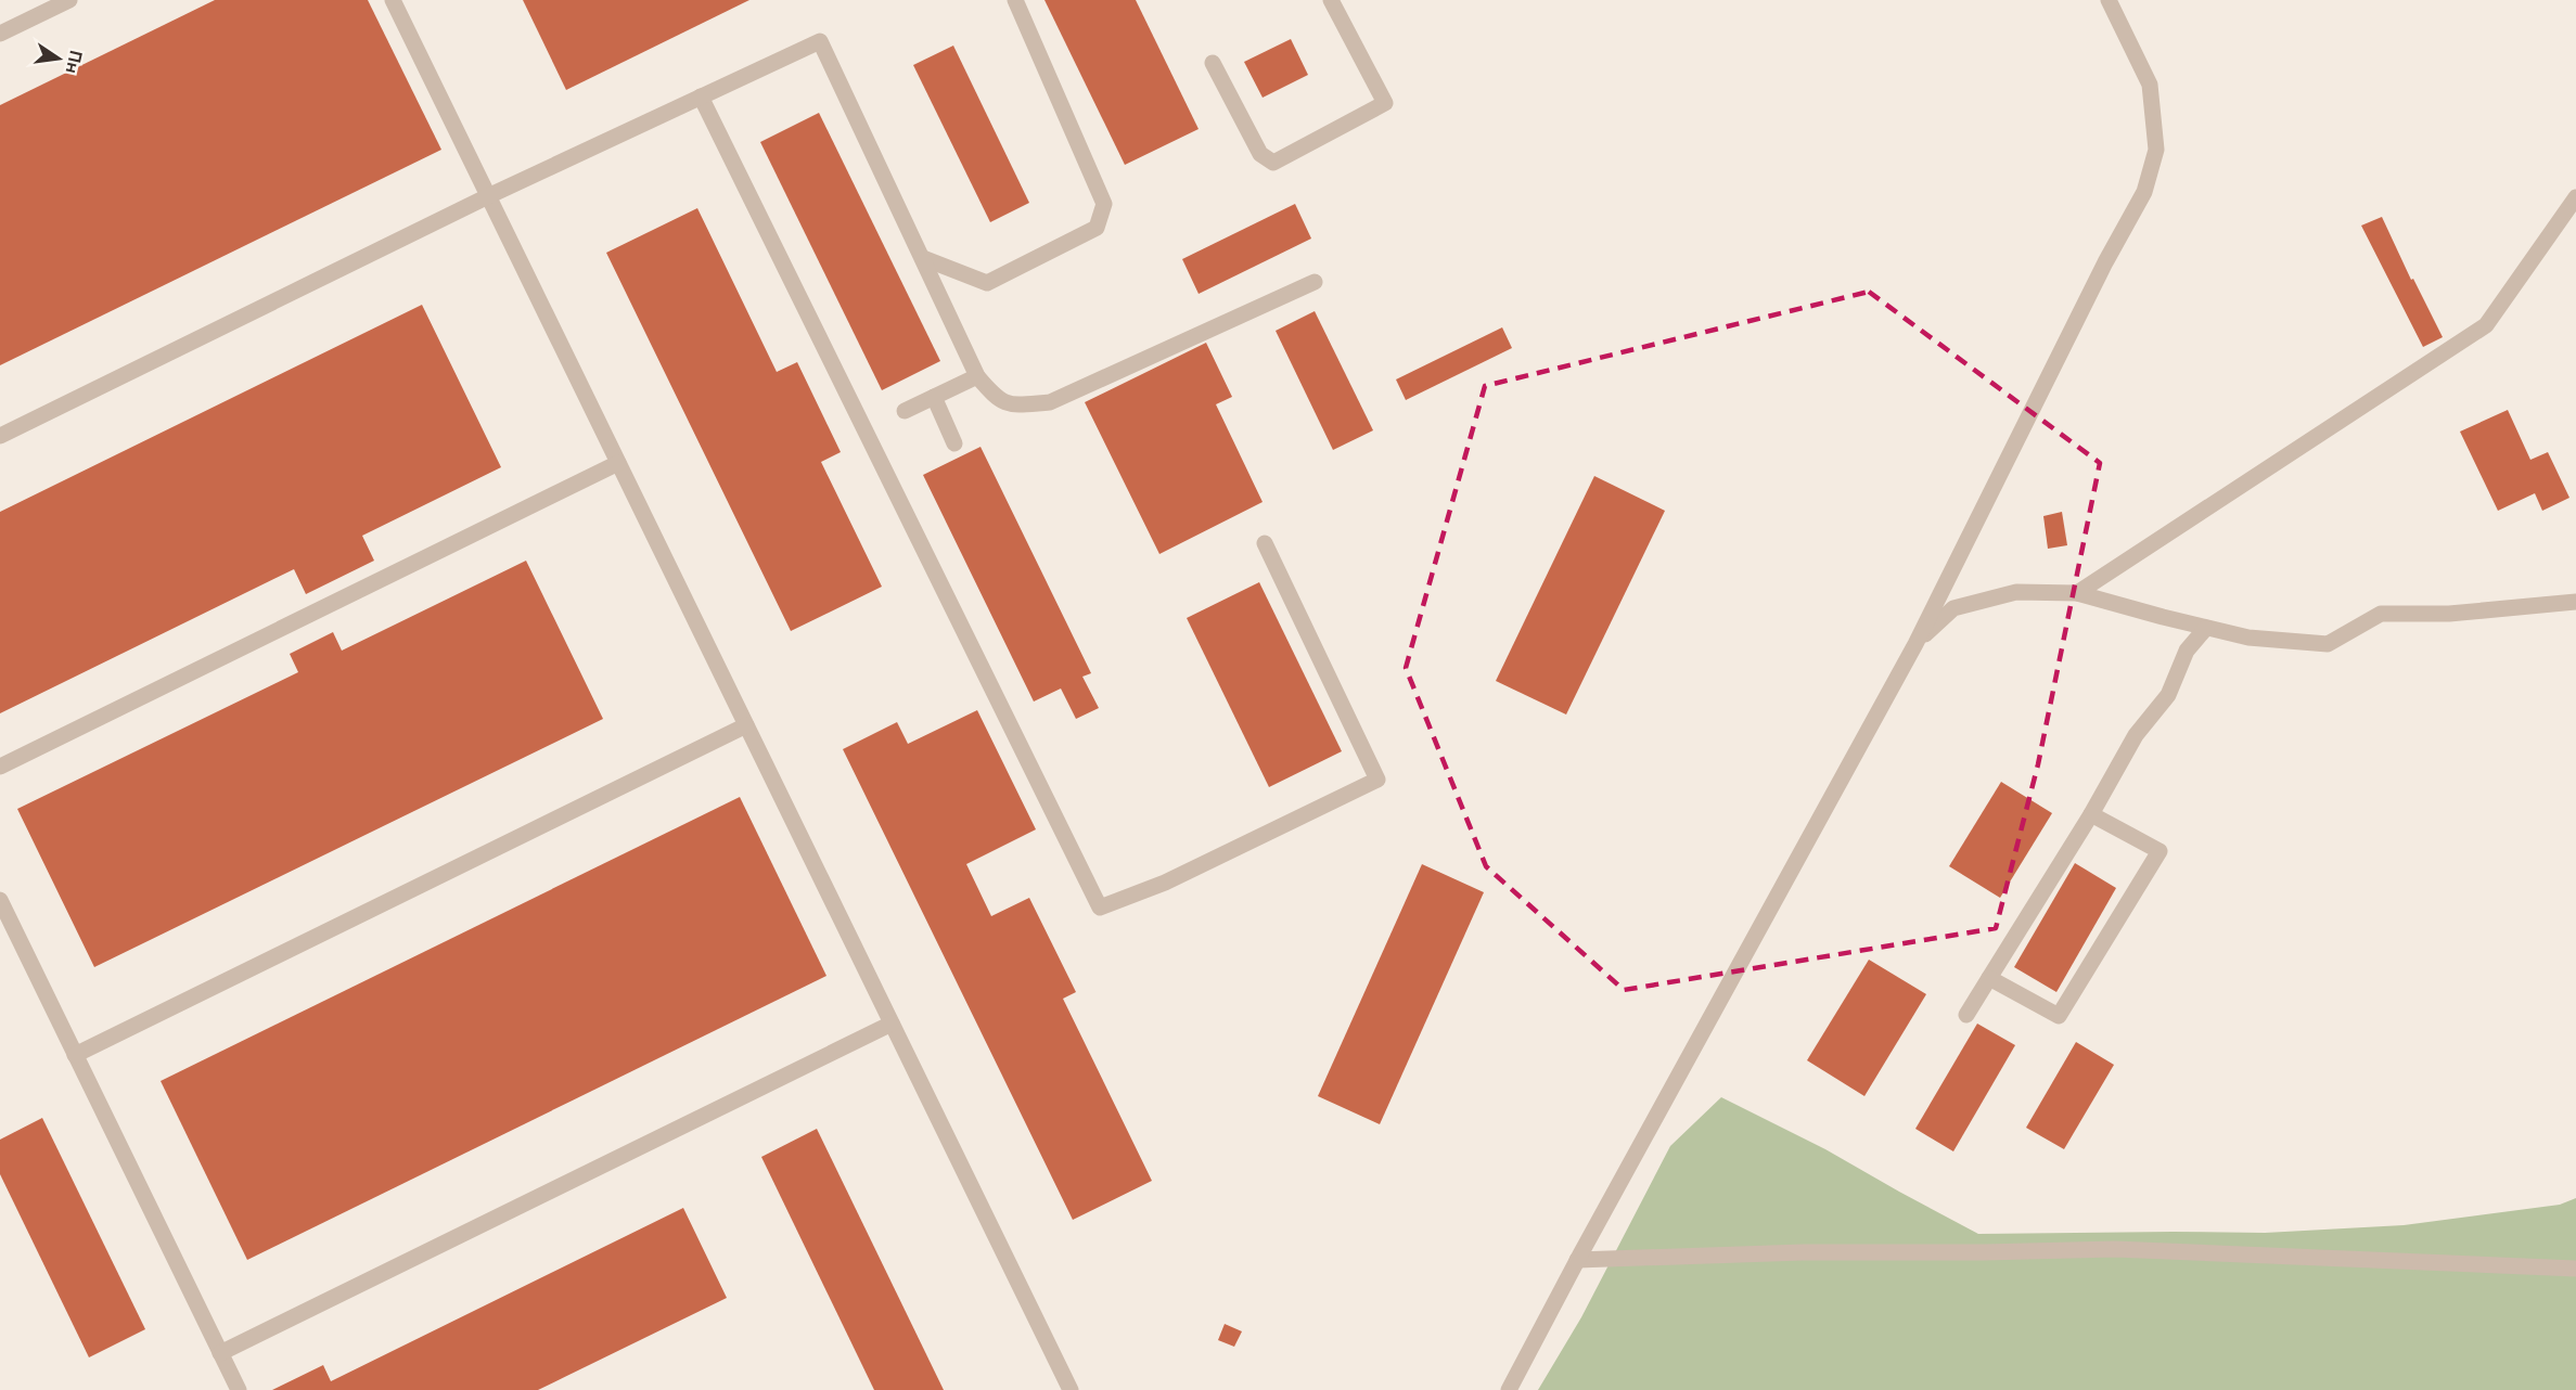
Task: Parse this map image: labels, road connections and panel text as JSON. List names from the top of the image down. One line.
{"north":"right"}
